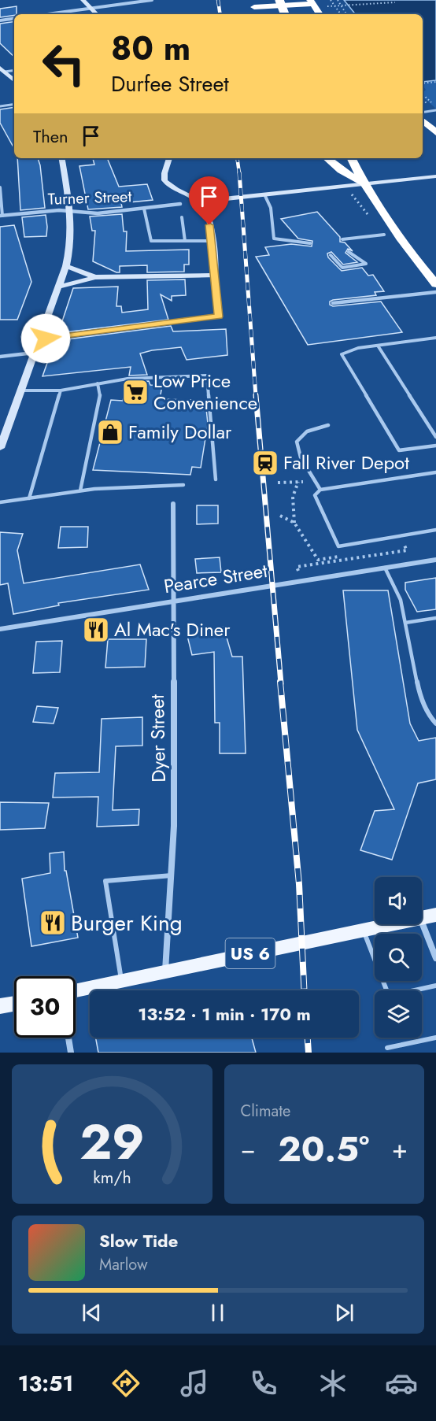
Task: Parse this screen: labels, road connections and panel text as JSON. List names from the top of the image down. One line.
{"streets":{"main road":["US 6"],"street":["Turner Street","Pearce Street","Dyer Street"]},"crossings":[["Pearce Street","Dyer Street"],["Dyer Street","US 6"]],"places":{"supermarket":["Low Price Convenience"],"shop":["Family Dollar"],"station":["Fall River Depot"],"restaurant":["Al Mac's Diner","Burger King"]},"page":{"turn":["80 m","Durfee Street"],"then":"Then","limit":"30","trip":"13:52 · 1 min · 170 m","tile":"Climate","heat":["−","20.5°","+"],"song":["Slow Tide","Marlow"],"tabs":"13:51","gauge":["29","km/h"]}}
